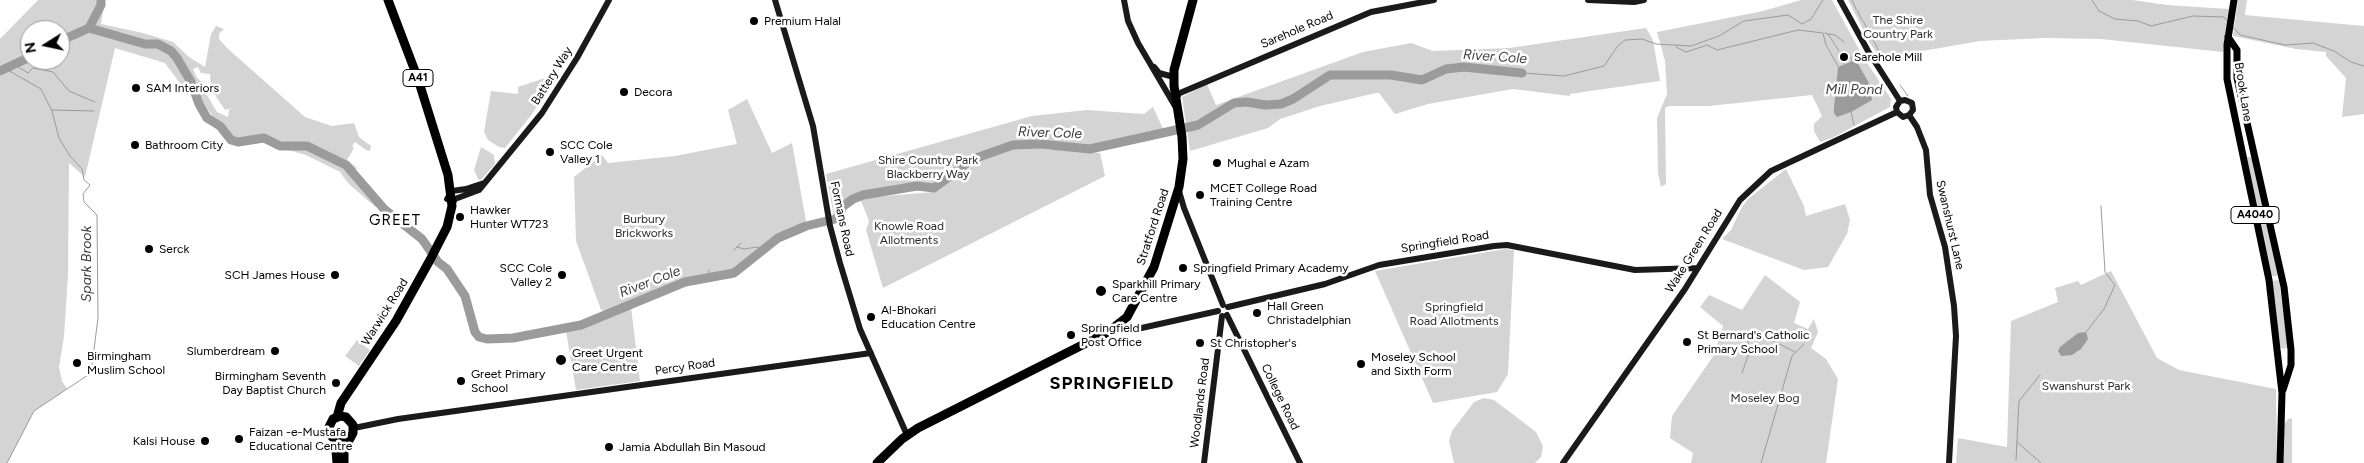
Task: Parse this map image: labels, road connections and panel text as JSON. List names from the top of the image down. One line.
{"streets":{"highway":["A41","Stratford Road","Warwick Road"],"main road":["Brook Lane","A4040"],"street":["Sarehole Road","Battery Way","Formans Road","Swanshurst Lane","Springfield Road","Wake Green Road","Percy Road","College Road","Woodlands Road"]},"crossings":[["Sarehole Road","Stratford Road"],["Battery Way","Warwick Road"],["Formans Road","Stratford Road"],["Formans Road","Percy Road"],["Swanshurst Lane","Wake Green Road"],["Springfield Road","Wake Green Road"],["Springfield Road","Woodlands Road"],["Warwick Road","Percy Road"],["College Road","Woodlands Road"]],"districts":["GREET","SPRINGFIELD"],"water":["River Cole","Mill Pond","Spark Brook"],"parks":["The Shire Country Park","Shire Country Park Blackberry Way","Burbury Brickworks","Knowle Road Allotments","Springfield Road Allotments","Swanshurst Park","Moseley Bog"],"places":["Premium Halal","Sarehole Mill","SAM Interiors","Decora","Bathroom City","SCC Cole Valley 1","Mughal e Azam","MCET College Road Training Centre","Hawker Hunter WT723","Serck","Springfield Primary Academy","SCH James House","SCC Cole Valley 2","Sparkhill Primary Care Centre","Hall Green Christadelphian","Al-Bhokari Education Centre","Springfield Post Office","St Bernard's Catholic Primary School","St Christopher's","Slumberdream","Greet Urgent Care Centre","Birmingham Muslim School","Moseley School and Sixth Form","Greet Primary School","Birmingham Seventh Day Baptist Church","Faizan -e-Mustafa Educational Centre","Kalsi House","Jamia Abdullah Bin Masoud"],"north":"left"}
